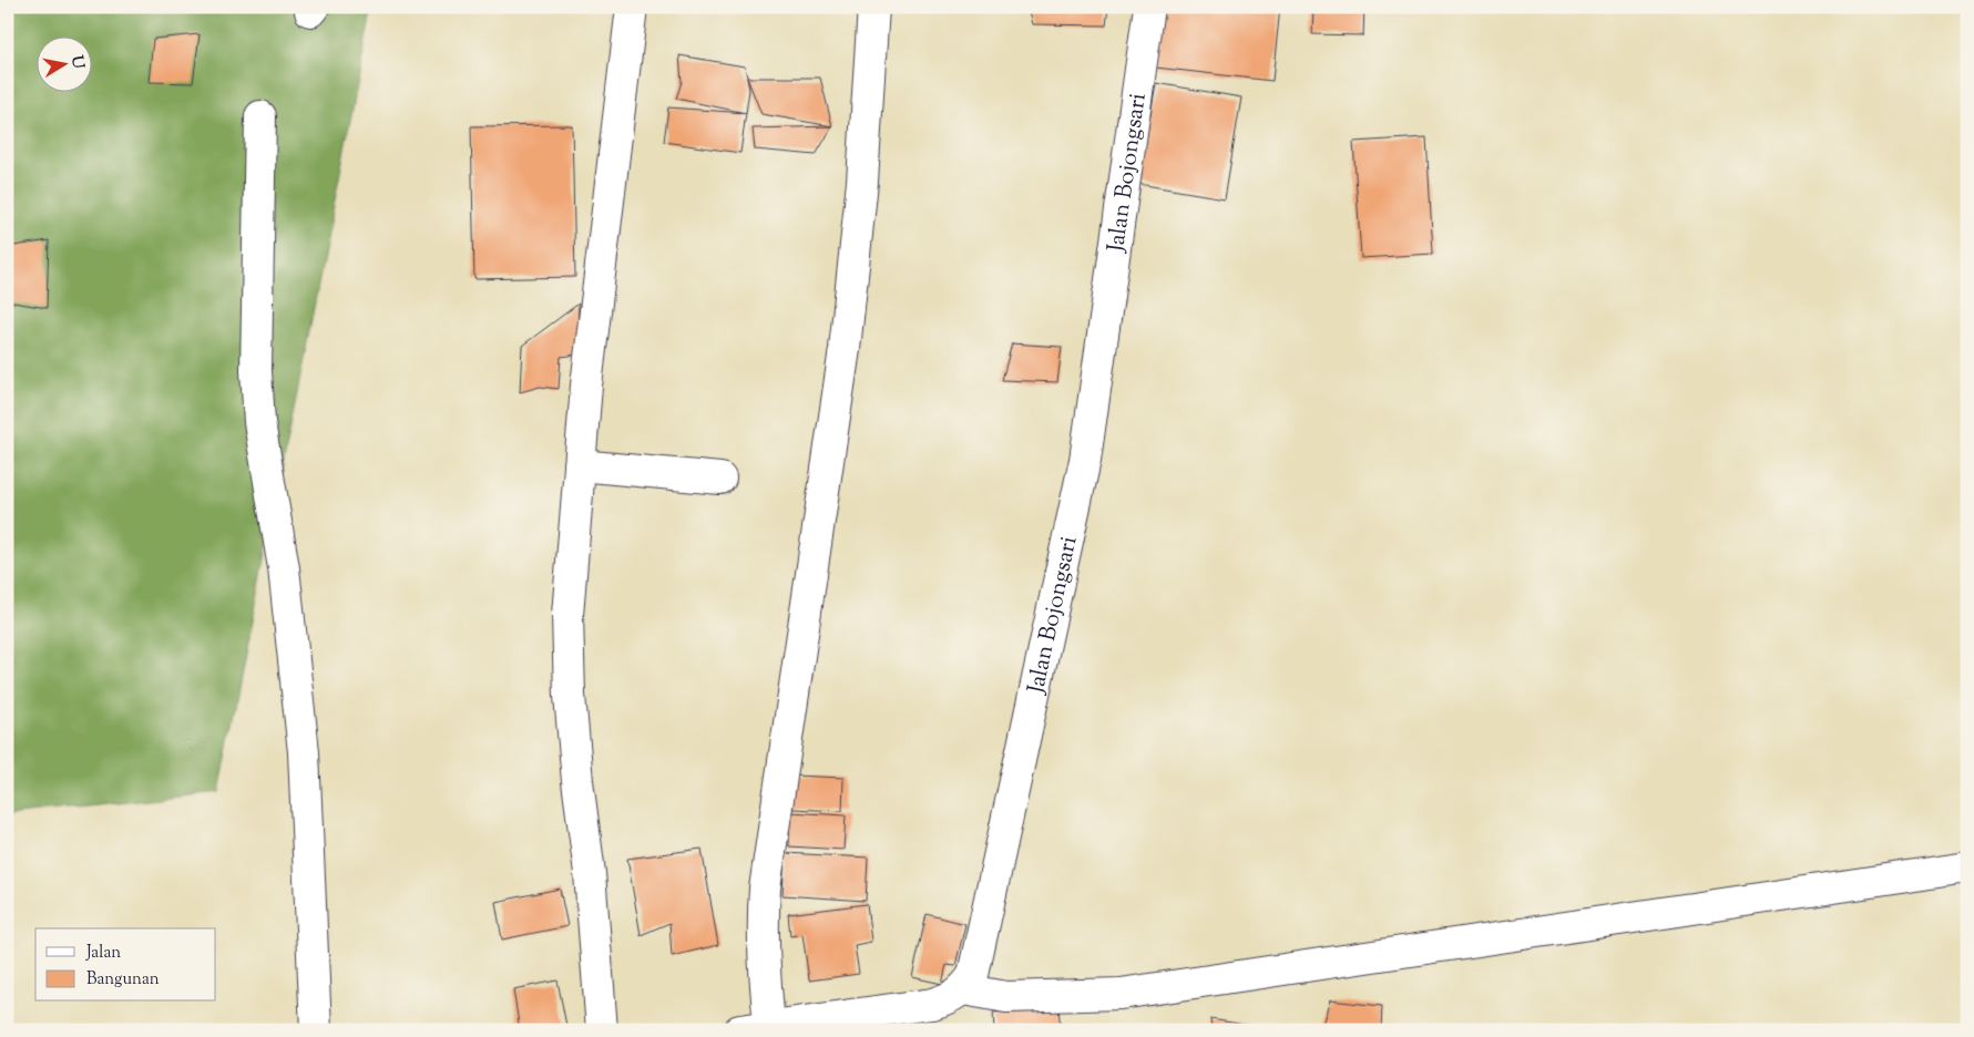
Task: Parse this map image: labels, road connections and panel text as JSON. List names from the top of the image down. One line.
{"streets":{"street":["Jalan Bojongsari"]},"legend":["Jalan","Bangunan"],"north":"right"}
